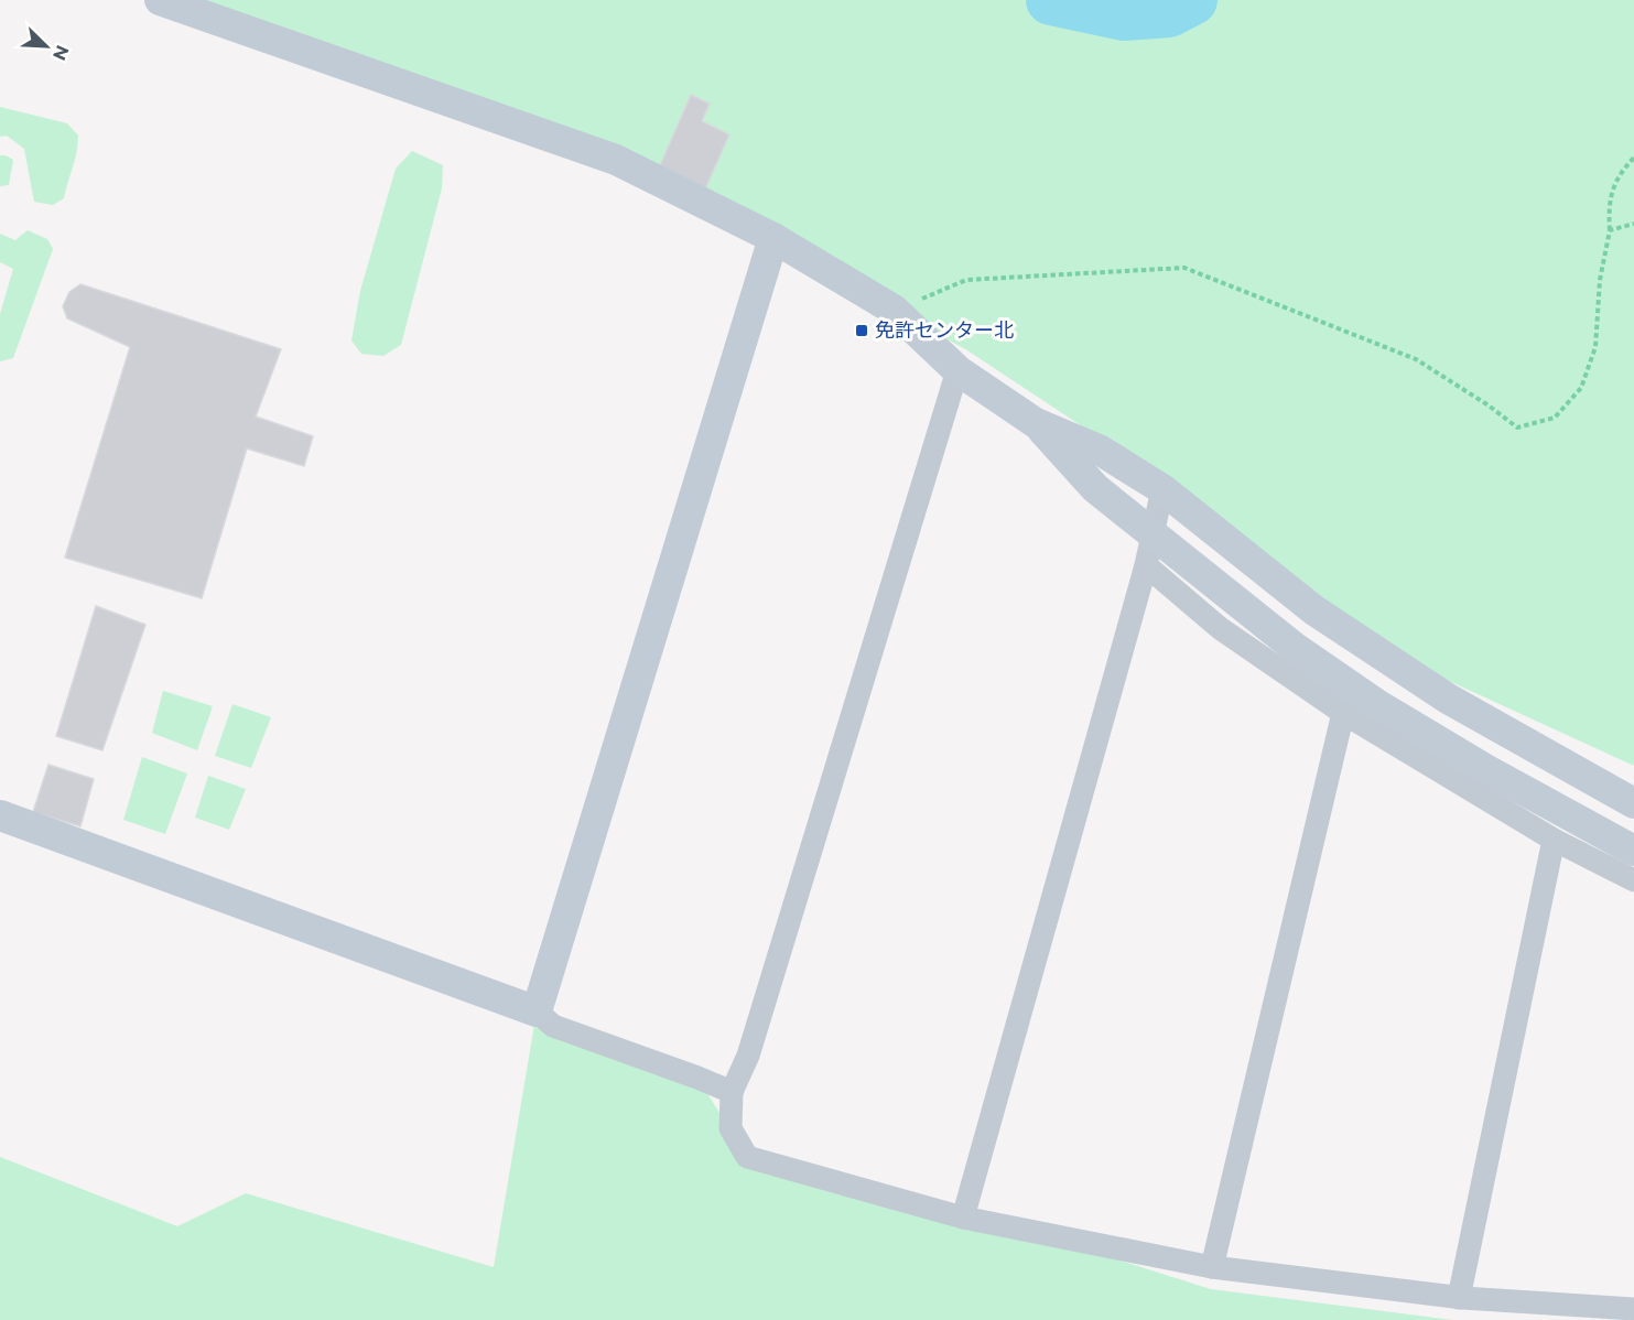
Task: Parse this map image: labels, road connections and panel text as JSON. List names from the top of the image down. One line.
{"places":{"transit":["免許センター北"]},"north":"bottom right"}
